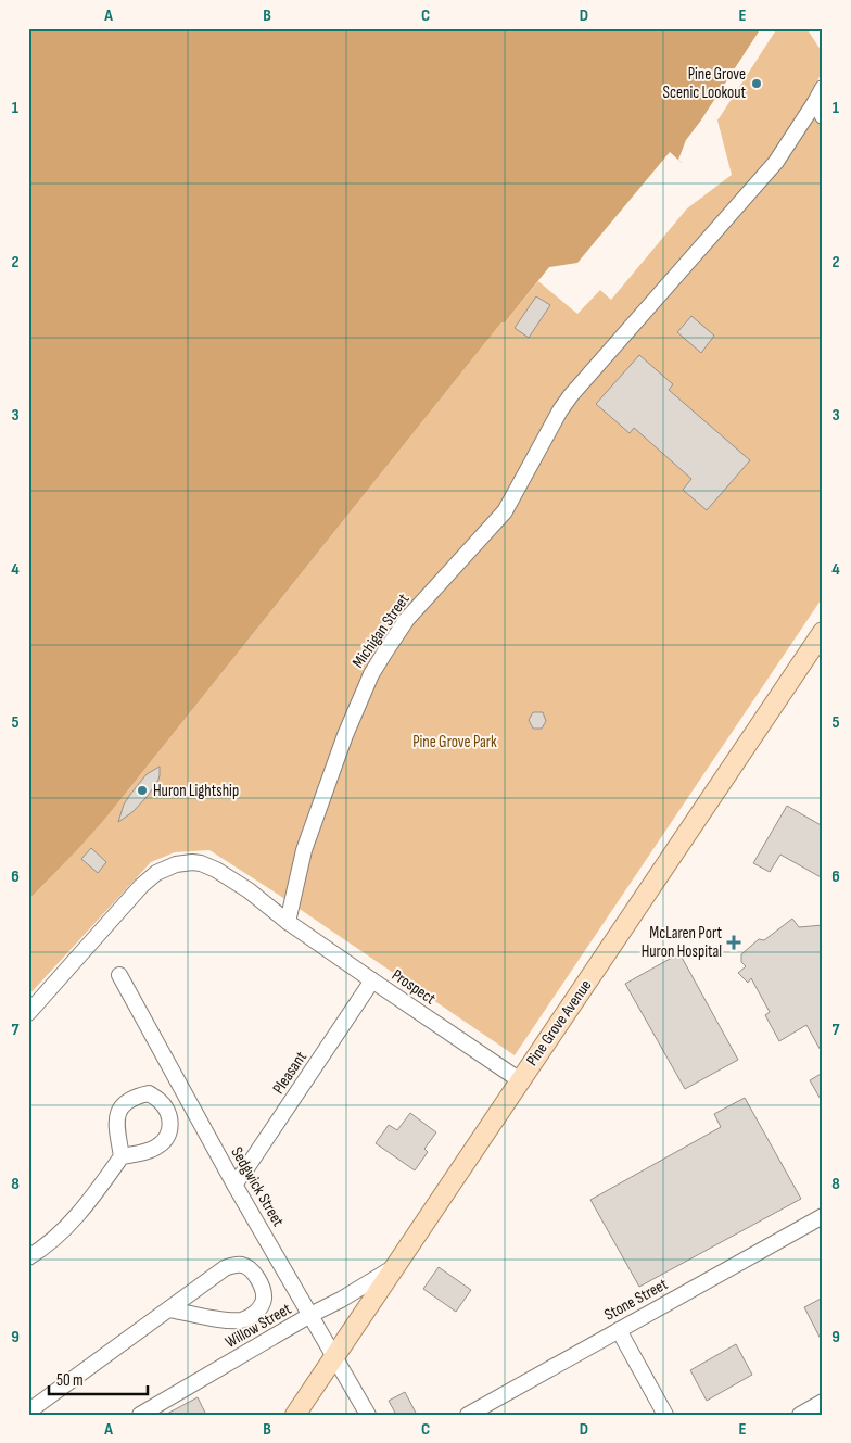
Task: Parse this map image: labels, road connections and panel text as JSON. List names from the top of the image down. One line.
{"streets":{"main road":["Pine Grove Avenue"],"street":["Michigan Street","Prospect","Pleasant","Sedgwick Street","Stone Street","Willow Street"]},"crossings":[["Michigan Street","Prospect"],["Prospect","Pine Grove Avenue"],["Prospect","Pleasant"],["Pine Grove Avenue","Sedgwick Street"],["Pine Grove Avenue","Willow Street"],["Pleasant","Sedgwick Street"],["Sedgwick Street","Willow Street"]],"parks":["Pine Grove Park"],"places":{"other":["Pine Grove Scenic Lookout","Huron Lightship"],"health":["McLaren Port Huron Hospital"]},"scale_bar":"50 m","grid":{"columns":["A","B","C","D","E"],"rows":["1","2","3","4","5","6","7","8","9"]}}
